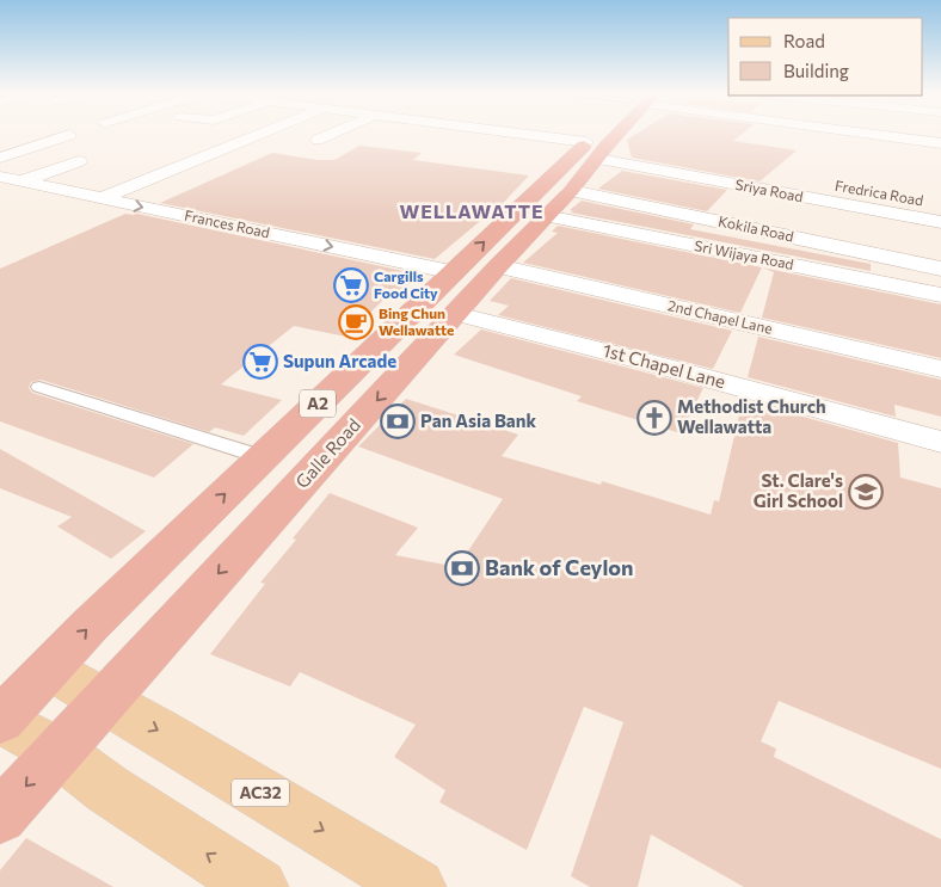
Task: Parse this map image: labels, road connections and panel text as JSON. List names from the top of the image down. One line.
{"streets":{"highway":["A2","Galle Road"],"main road":["AC32"],"street":["Sriya Road","Fredrica Road","Frances Road","Kokila Road","Sri Wijaya Road","2nd Chapel Lane","1st Chapel Lane"]},"crossings":[["Sriya Road","Fredrica Road"],["Sriya Road","Kokila Road"],["Sriya Road","Galle Road"],["Fredrica Road","Kokila Road"],["Fredrica Road","Galle Road"],["Frances Road","Galle Road"],["Kokila Road","Galle Road"],["Sri Wijaya Road","Galle Road"],["2nd Chapel Lane","Galle Road"],["1st Chapel Lane","Galle Road"],["Galle Road","AC32"]],"one_way":["Frances Road"],"districts":["WELLAWATTE"],"places":{"supermarket":["Cargills Food City","Supun Arcade"],"cafe":["Bing Chun Wellawatte"],"church":["Methodist Church Wellawatta"],"bank":["Pan Asia Bank","Bank of Ceylon"],"school or university":["St. Clare's Girl School"]},"legend":["Road","Building"]}
